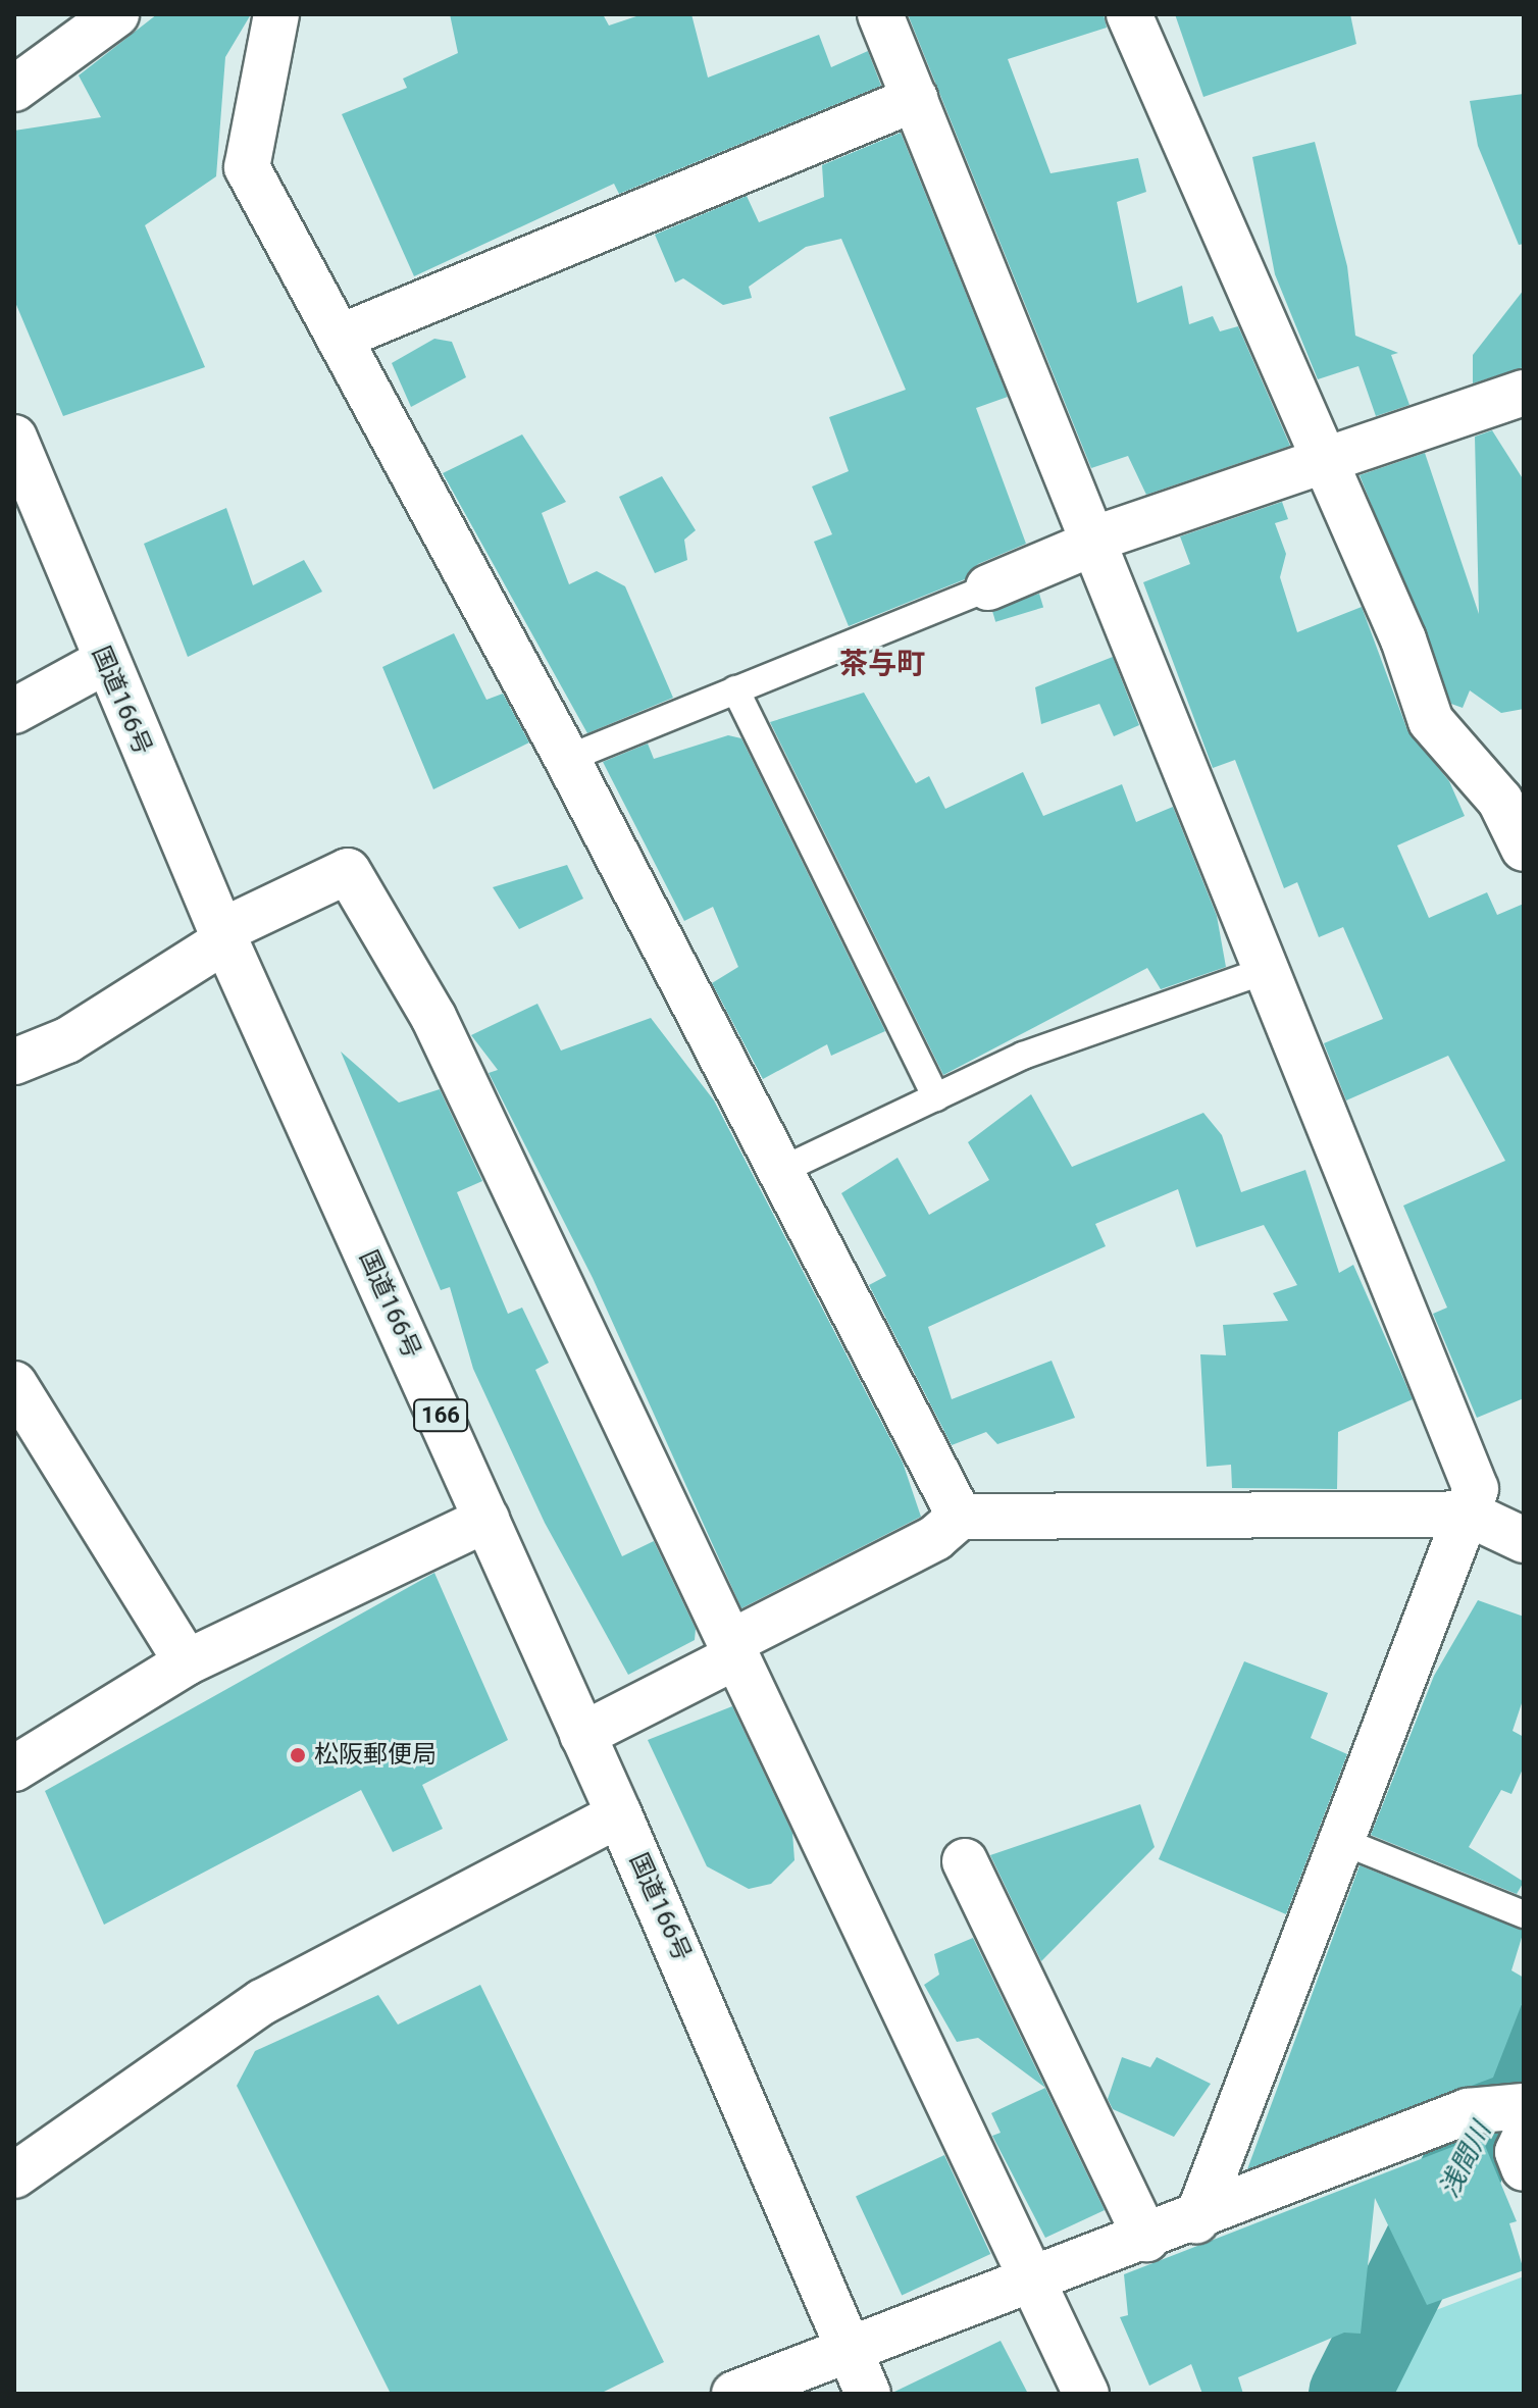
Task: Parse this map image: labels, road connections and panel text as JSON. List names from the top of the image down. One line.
{"streets":{"main road":["国道166号","166"]},"districts":["茶与町"],"water":["浅間川"],"places":["松阪郵便局"]}
